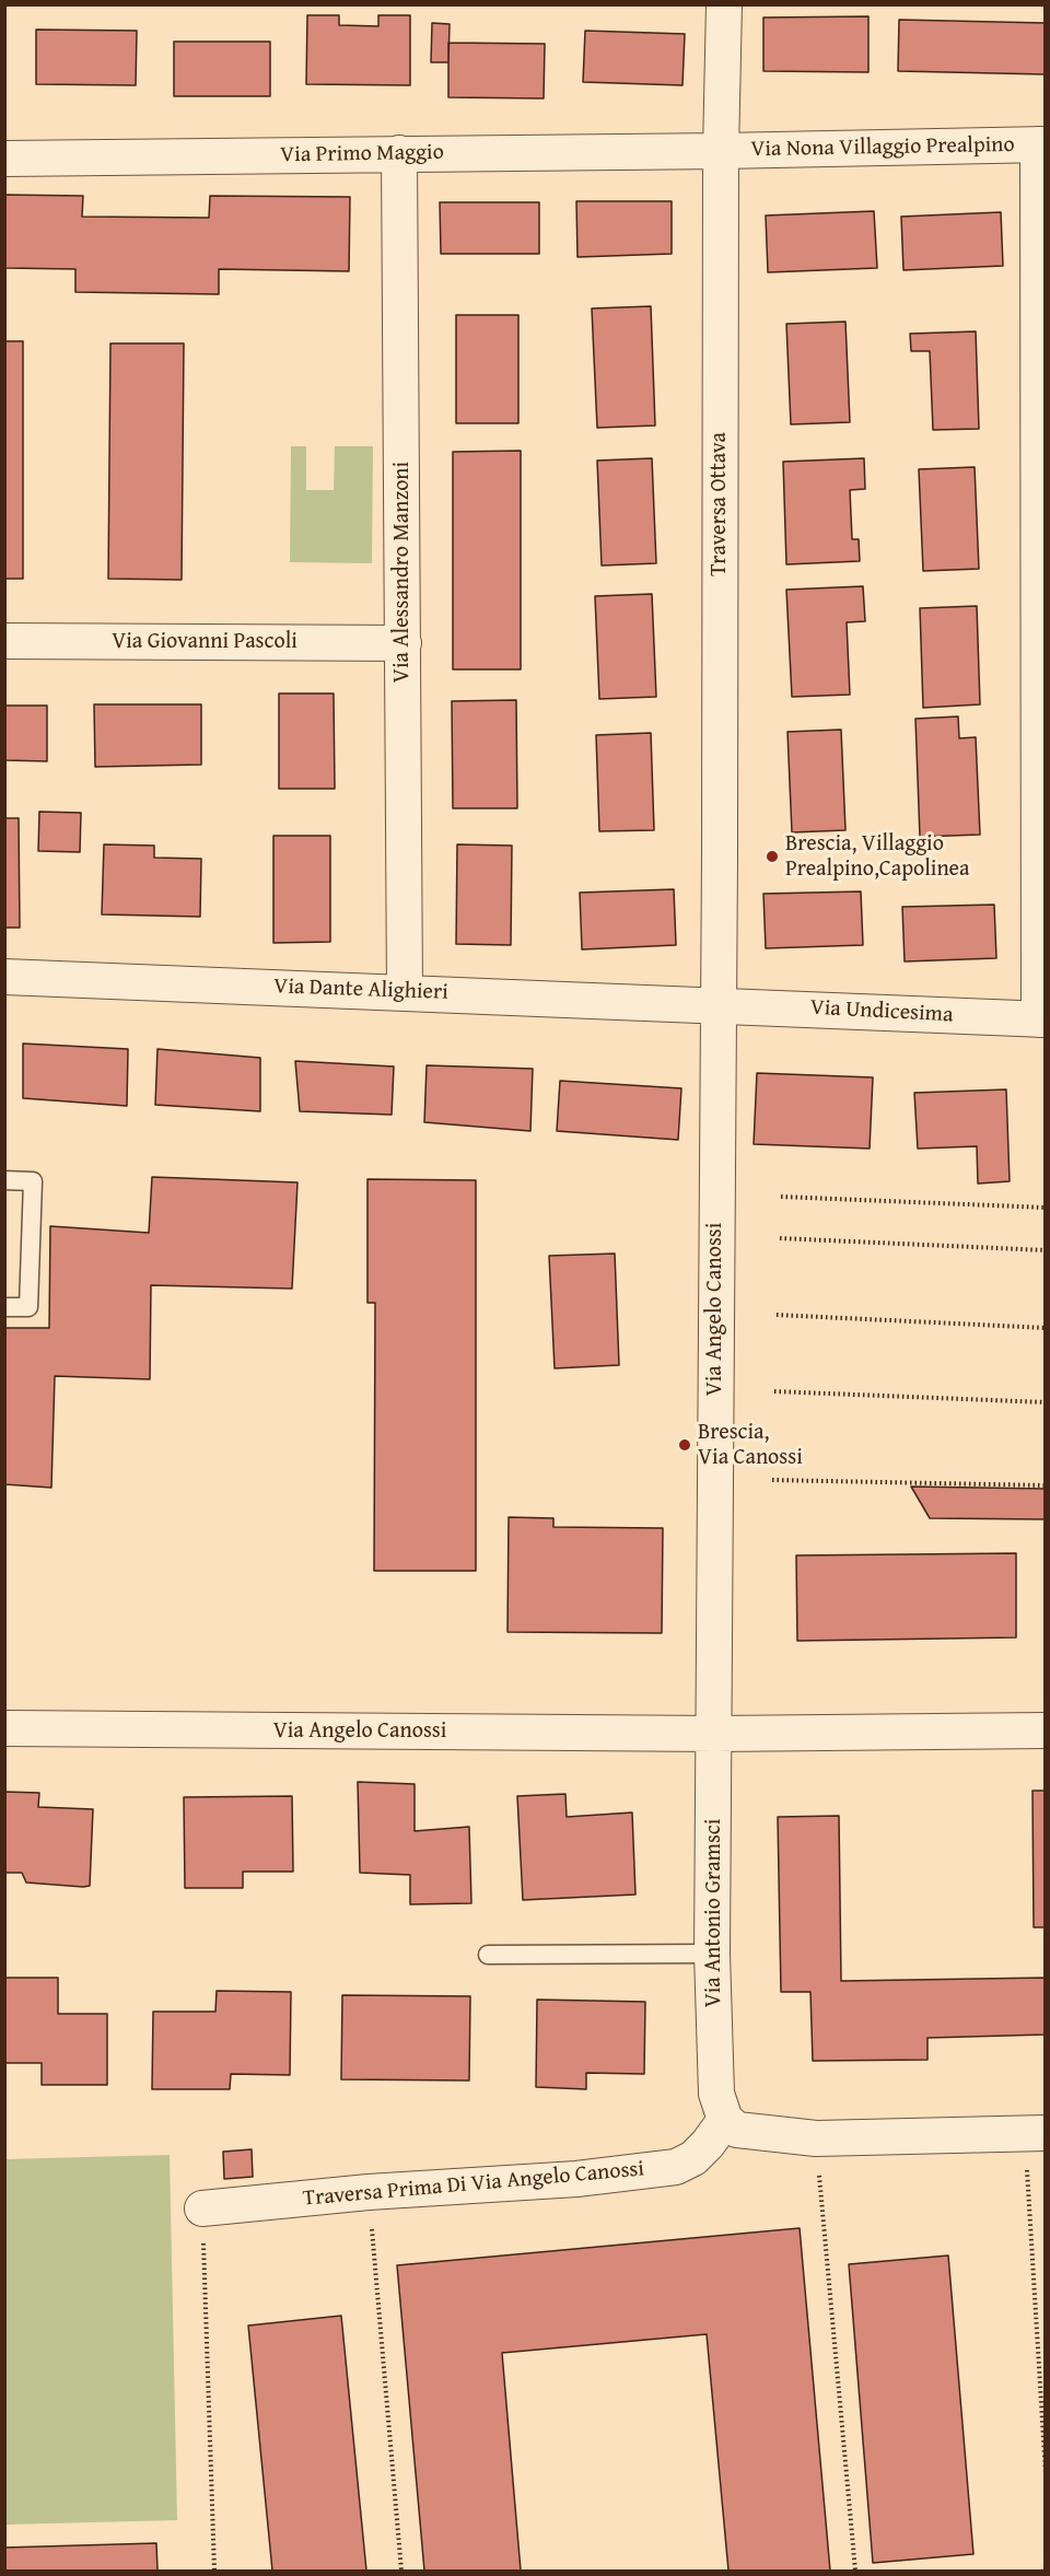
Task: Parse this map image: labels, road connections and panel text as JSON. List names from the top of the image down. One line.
{"streets":{"street":["Via Nona Villaggio Prealpino","Via Primo Maggio","Traversa Ottava","Via Alessandro Manzoni","Via Giovanni Pascoli","Via Dante Alighieri","Via Undicesima","Via Angelo Canossi","Via Antonio Gramsci","Traversa Prima Di Via Angelo Canossi"]},"crossings":[["Via Nona Villaggio Prealpino","Via Primo Maggio"],["Via Nona Villaggio Prealpino","Traversa Ottava"],["Via Primo Maggio","Traversa Ottava"],["Via Primo Maggio","Via Alessandro Manzoni"],["Traversa Ottava","Via Dante Alighieri"],["Traversa Ottava","Via Undicesima"],["Traversa Ottava","Via Angelo Canossi"],["Via Alessandro Manzoni","Via Giovanni Pascoli"],["Via Alessandro Manzoni","Via Dante Alighieri"],["Via Dante Alighieri","Via Undicesima"],["Via Dante Alighieri","Via Angelo Canossi"],["Via Undicesima","Via Angelo Canossi"],["Via Angelo Canossi","Via Antonio Gramsci"],["Via Antonio Gramsci","Traversa Prima Di Via Angelo Canossi"]],"places":["Brescia, Villaggio Prealpino,Capolinea","Brescia, Via Canossi"]}
